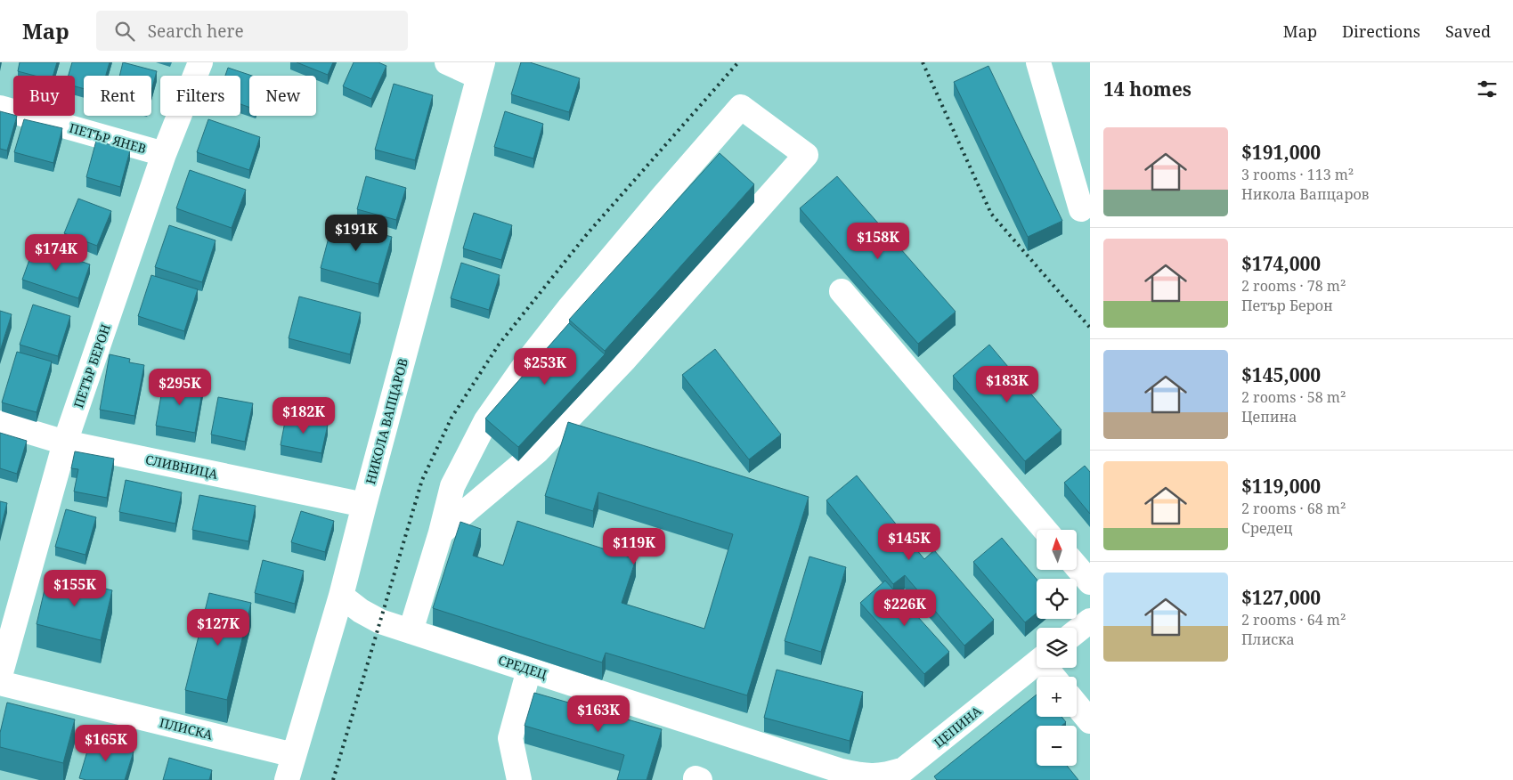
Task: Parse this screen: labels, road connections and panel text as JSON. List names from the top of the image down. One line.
{"streets":{"street":["ПЕТЪР ЯНЕВ","ПЕТЪР БЕРОН","НИКОЛА ВАПЦАРОВ","СЛИВНИЦА","СРЕДЕЦ","ЦЕПИНА","ПЛИСКА"]},"crossings":[["ПЕТЪР ЯНЕВ","ПЕТЪР БЕРОН"],["ПЕТЪР БЕРОН","СЛИВНИЦА"],["НИКОЛА ВАПЦАРОВ","СЛИВНИЦА"],["НИКОЛА ВАПЦАРОВ","СРЕДЕЦ"],["НИКОЛА ВАПЦАРОВ","ПЛИСКА"],["СРЕДЕЦ","ЦЕПИНА"]],"north":"top","page":{"header":"Map","search":"Search here","nav":["Map","Directions","Saved"],"heading":"14 homes","chip":["Buy","Rent","Filters","New"],"list":[{"name":"$191,000","note":"3 rooms · 113 m² · Никола Вапцаров"},{"name":"$174,000","note":"2 rooms · 78 m² · Петър Берон"},{"name":"$145,000","note":"2 rooms · 58 m² · Цепина"},{"name":"$119,000","note":"2 rooms · 68 m² · Средец"},{"name":"$127,000","note":"2 rooms · 64 m² · Плиска"}],"price":["$191K","$158K","$174K","$253K","$183K","$295K","$182K","$145K","$119K","$155K","$226K","$127K","$163K","$165K"],"map_buttons":["+","−"]}}
